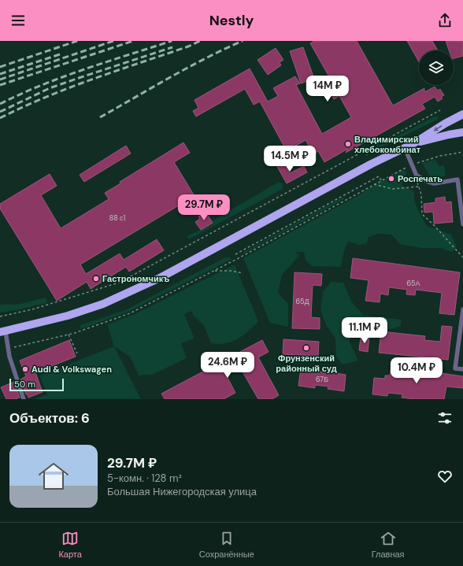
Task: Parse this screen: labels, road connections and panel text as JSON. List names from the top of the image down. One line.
{"places":["Владимирский хлебокомбинат","Роспечать","Гастрономчикъ","Фрунзенский районный суд","Audi & Volkswagen"],"house_numbers":["88 с1","65А","65Д","67Б"],"scale_bar":"50 m","page":{"header":"Nestly","price":["14M ₽","14.5M ₽","29.7M ₽","11.1M ₽","24.6M ₽","10.4M ₽"],"scale":"50 m","heading":"Объектов: 6","list":[{"name":"29.7M ₽","note":"5-комн. · 128 m² · Большая Нижегородская улица"}],"tabs":["Карта","Сохранённые","Главная"]}}
